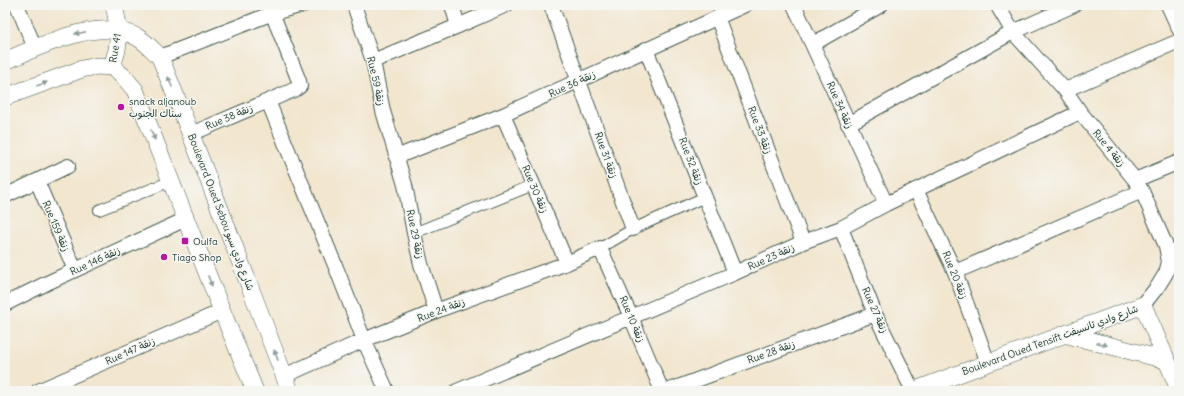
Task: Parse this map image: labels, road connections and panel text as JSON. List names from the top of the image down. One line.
{"streets":{"street":["Rue 41","Rue 59 زنقة","Rue 36 زنقة","Rue 34 زنقة","Rue 38 زنقة","Rue 33 زنقة","Rue 4 زنقة","Rue 31 زنقة","Rue 32 زنقة","Rue 30 زنقة","Boulevard Oued Sebou شارع وادي سبو","Rue 159 زنقة","Rue 29 زنقة","Rue 23 زنقة","Rue 146 زنقة","Rue 20 زنقة","Rue 24 زنقة","Rue 27 زنقة","Rue 10 زنقة","Boulevard Oued Tensift شارع وادي تانسيفت","Rue 147 زنقة","Rue 28 زنقة"]},"crossings":[["Rue 41","Boulevard Oued Sebou شارع وادي سبو"],["Rue 59 زنقة","Rue 36 زنقة"],["Rue 59 زنقة","Rue 29 زنقة"],["Rue 36 زنقة","Rue 33 زنقة"],["Rue 36 زنقة","Rue 31 زنقة"],["Rue 36 زنقة","Rue 32 زنقة"],["Rue 36 زنقة","Rue 30 زنقة"],["Rue 36 زنقة","Rue 29 زنقة"],["Rue 34 زنقة","Rue 23 زنقة"],["Rue 38 زنقة","Boulevard Oued Sebou شارع وادي سبو"],["Rue 33 زنقة","Rue 23 زنقة"],["Rue 4 زنقة","Rue 23 زنقة"],["Rue 4 زنقة","Boulevard Oued Tensift شارع وادي تانسيفت"],["Rue 32 زنقة","Rue 23 زنقة"],["Rue 30 زنقة","Rue 24 زنقة"],["Boulevard Oued Sebou شارع وادي سبو","Rue 24 زنقة"],["Rue 159 زنقة","Rue 146 زنقة"],["Rue 29 زنقة","Rue 24 زنقة"],["Rue 23 زنقة","Rue 20 زنقة"],["Rue 23 زنقة","Rue 27 زنقة"],["Rue 23 زنقة","Rue 10 زنقة"],["Rue 20 زنقة","Boulevard Oued Tensift شارع وادي تانسيفت"],["Rue 24 زنقة","Rue 10 زنقة"],["Rue 27 زنقة","Boulevard Oued Tensift شارع وادي تانسيفت"],["Rue 27 زنقة","Rue 28 زنقة"]],"places":{"other":["snack aljanoub سناك الجنوب","Tiago Shop"],"transit":["Oulfa"]}}
